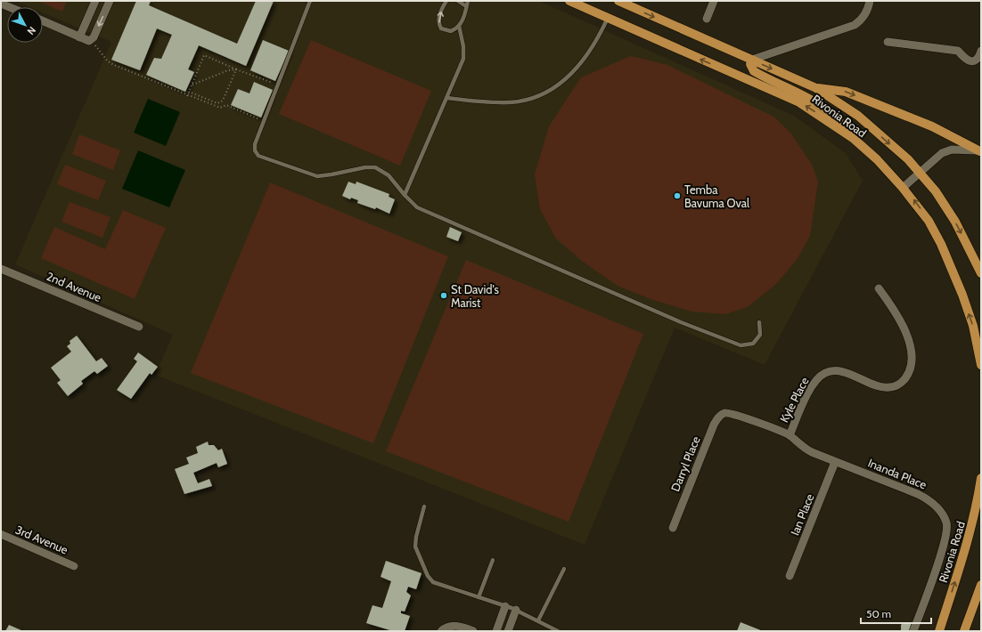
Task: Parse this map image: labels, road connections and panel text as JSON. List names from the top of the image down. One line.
{"streets":{"main road":["Rivonia Road"],"street":["2nd Avenue","Kyle Place","Darryl Place","Inanda Place","Ian Place","3rd Avenue"]},"crossings":[["Kyle Place","Inanda Place"],["Darryl Place","Inanda Place"],["Inanda Place","Ian Place"]],"places":["Temba Bavuma Oval","St David's Marist"],"scale_bar":"50 m","north":"bottom right"}
